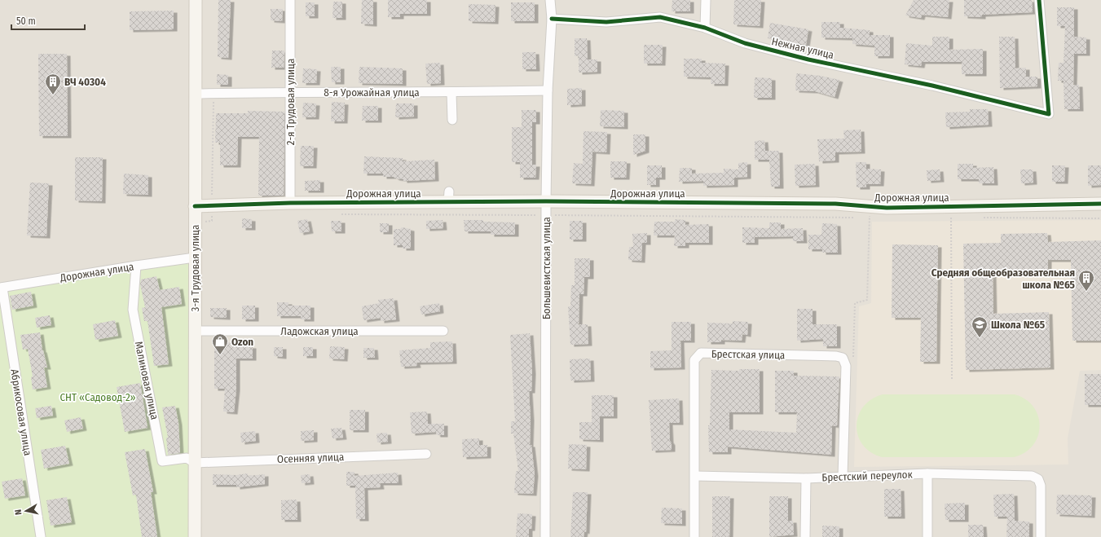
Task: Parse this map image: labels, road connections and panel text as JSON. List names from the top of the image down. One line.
{"streets":{"street":["Нежная улица","8-я Урожайная улица","2-я Трудовая улица","Дорожная улица","3-я Трудовая улица","Большевистская улица","Ладожская улица","Брестская улица","Малиновая улица","Абрикосовая улица","Осенняя улица","Брестский переулок"]},"crossings":[["Нежная улица","Большевистская улица"],["8-я Урожайная улица","2-я Трудовая улица"],["8-я Урожайная улица","3-я Трудовая улица"],["8-я Урожайная улица","Большевистская улица"],["2-я Трудовая улица","Дорожная улица"],["Дорожная улица","3-я Трудовая улица"],["Дорожная улица","Большевистская улица"],["Дорожная улица","Малиновая улица"],["Дорожная улица","Абрикосовая улица"],["3-я Трудовая улица","Ладожская улица"],["3-я Трудовая улица","Малиновая улица"],["3-я Трудовая улица","Осенняя улица"],["Брестская улица","Брестский переулок"],["Малиновая улица","Осенняя улица"]],"parks":["СНТ «Садовод-2»"],"places":{"building":["ВЧ 40304","Средняя общеобразовательная школа №65"],"school or university":["Школа №65"],"shop":["Ozon"]},"scale_bar":"50 m","north":"left"}
